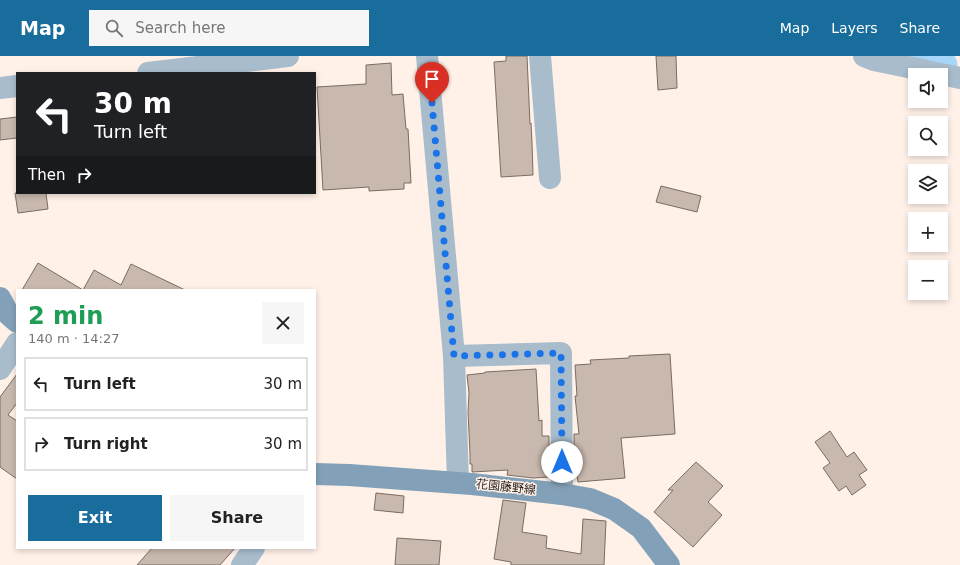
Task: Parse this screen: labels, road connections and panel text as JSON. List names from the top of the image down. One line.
{"streets":{"main road":["花園藤野線"]},"page":{"header":"Map","search":"Search here","nav":["Map","Layers","Share"],"map_buttons":["+","−"],"turn":["30 m","Turn left"],"then":"Then","heading":["2 min","140 m · 14:27"],"list":[{"name":"Turn left","value":"30 m"},{"name":"Turn right","value":"30 m"}],"buttons":["Exit","Share"]}}
